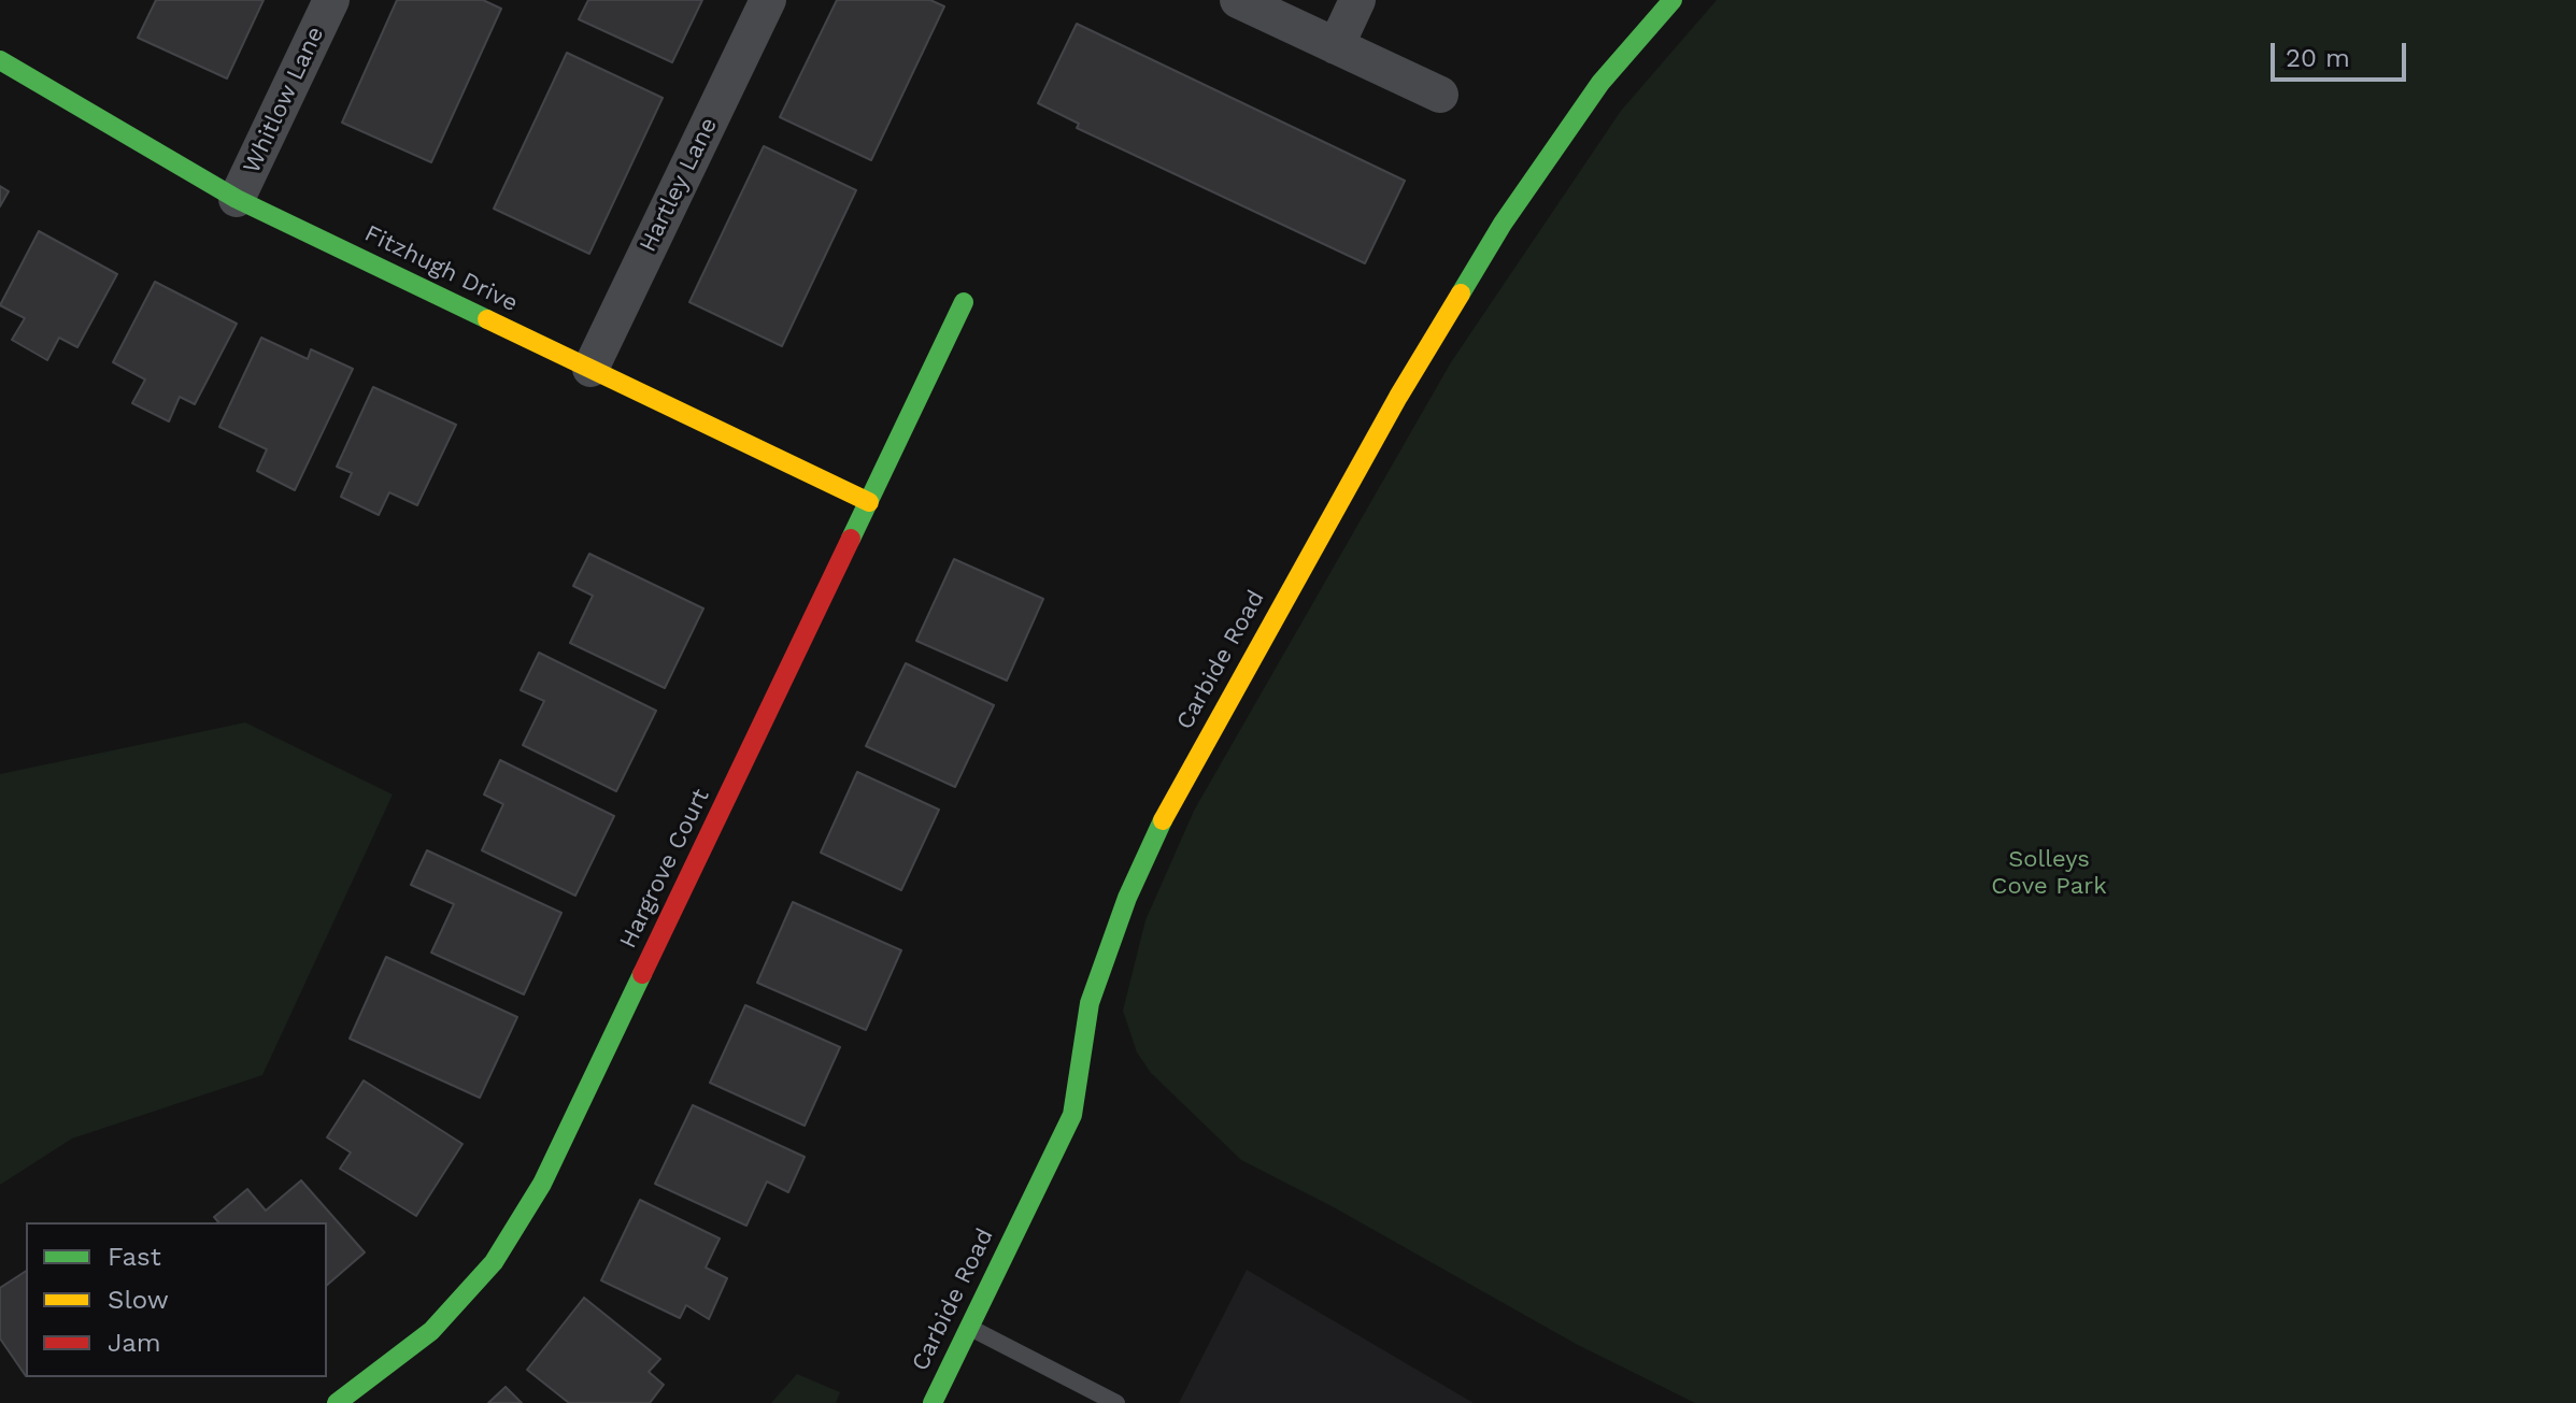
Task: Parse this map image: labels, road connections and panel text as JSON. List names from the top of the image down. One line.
{"streets":{"street":["Whitlow Lane","Hartley Lane","Fitzhugh Drive","Carbide Road","Hargrove Court"]},"crossings":[["Whitlow Lane","Fitzhugh Drive"],["Hartley Lane","Fitzhugh Drive"],["Fitzhugh Drive","Hargrove Court"]],"parks":["Solleys Cove Park"],"legend":["Fast","Slow","Jam"],"scale_bar":"20 m"}
